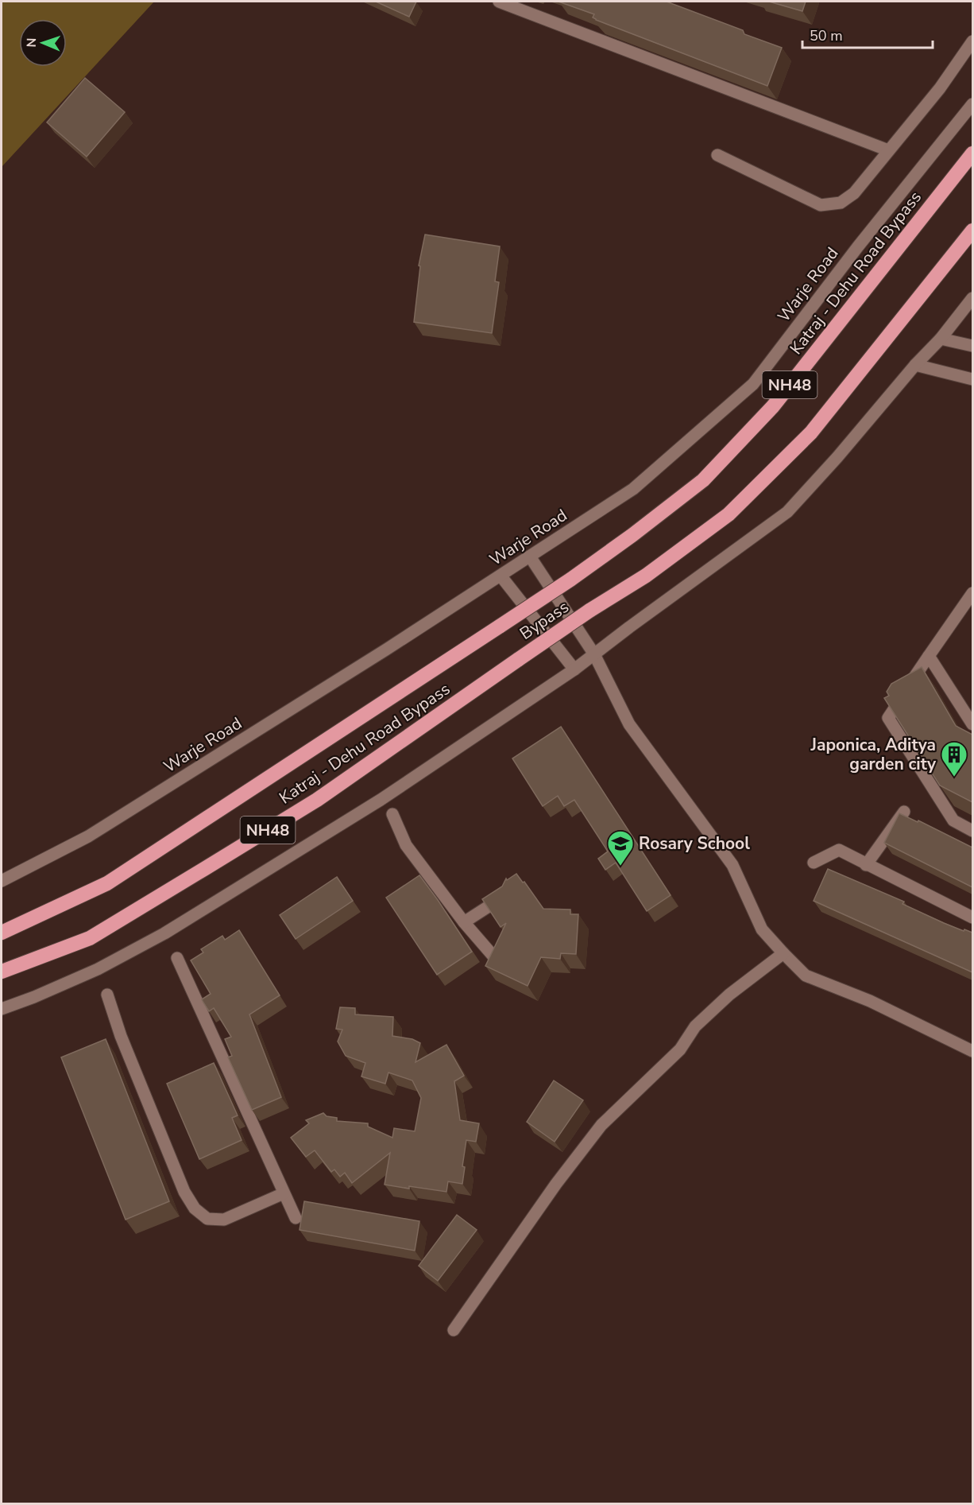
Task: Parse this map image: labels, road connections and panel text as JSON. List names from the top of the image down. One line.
{"streets":{"highway":["Katraj - Dehu Road Bypass","NH48","Bypass"],"street":["Warje Road"]},"crossings":[["Katraj - Dehu Road Bypass","Bypass"]],"places":{"building":["Japonica, Aditya garden city"],"school or university":["Rosary School"]},"scale_bar":"50 m","north":"left"}
